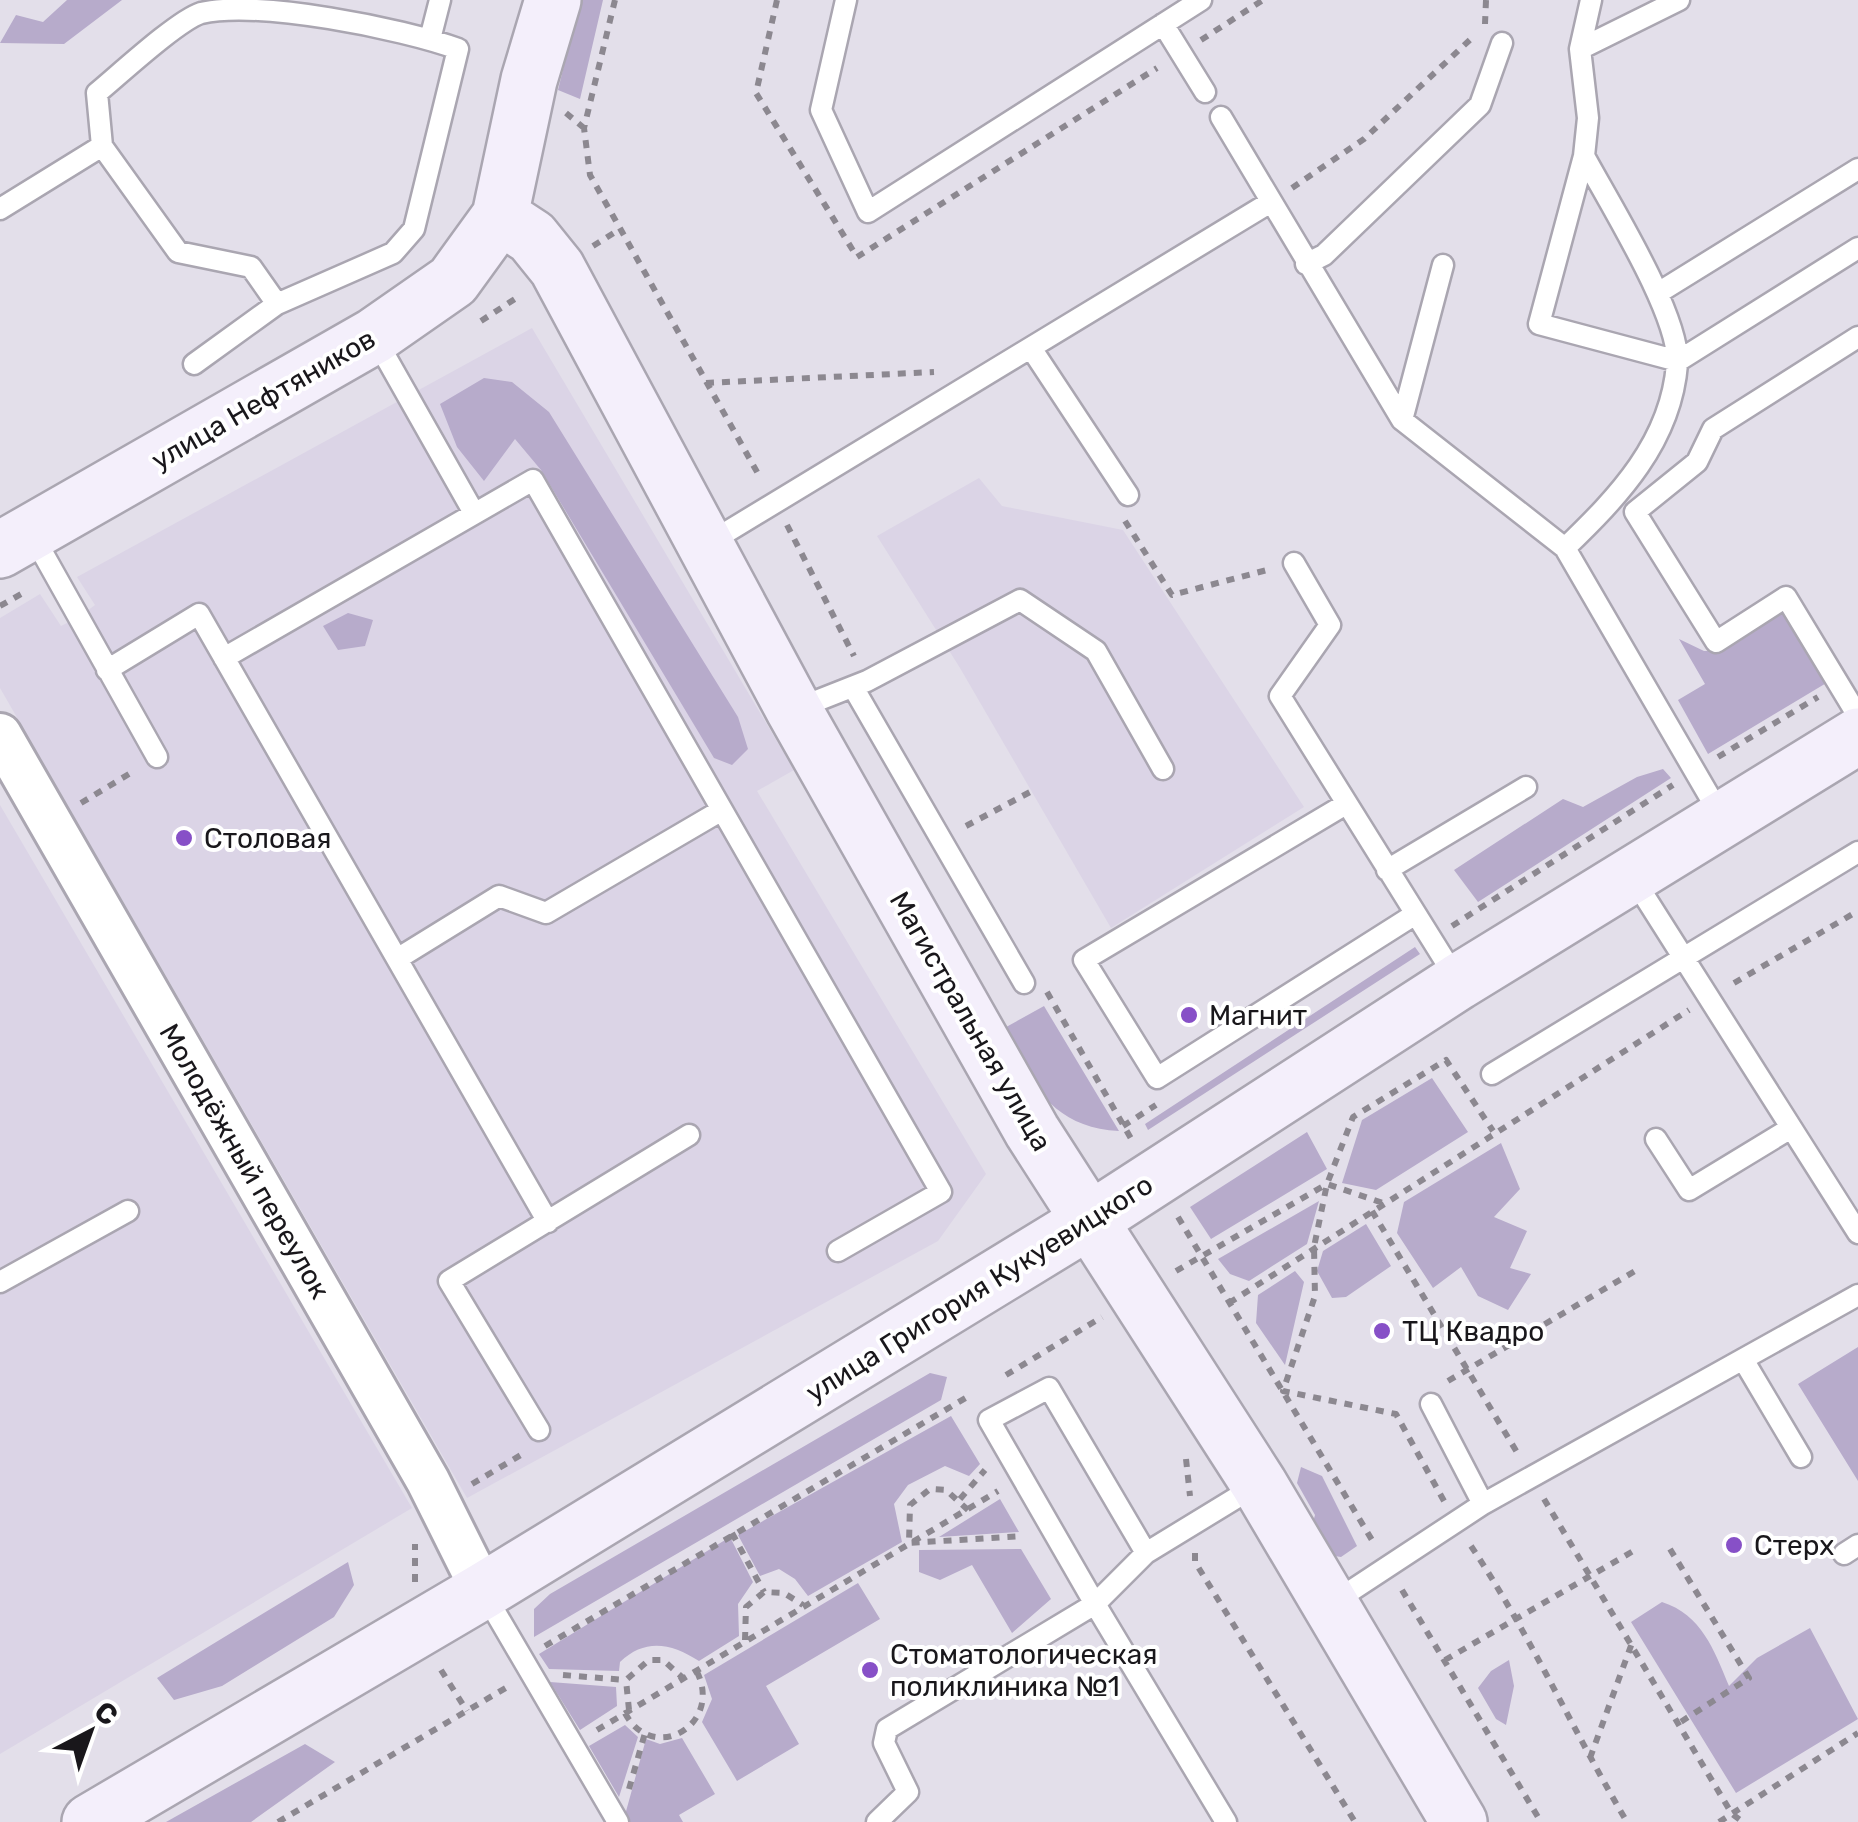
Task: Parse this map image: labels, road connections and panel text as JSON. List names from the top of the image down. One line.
{"streets":{"street":["улица Нефтяников","Магистральная улица","Молодёжный переулок","улица Григория Кукуевицкого"]},"crossings":[["улица Нефтяников","Магистральная улица"],["Магистральная улица","улица Григория Кукуевицкого"],["Молодёжный переулок","улица Григория Кукуевицкого"]],"places":["Столовая","Магнит","ТЦ Квадро","Стерх","Стоматологическая поликлиника №1"],"north":"top right"}
